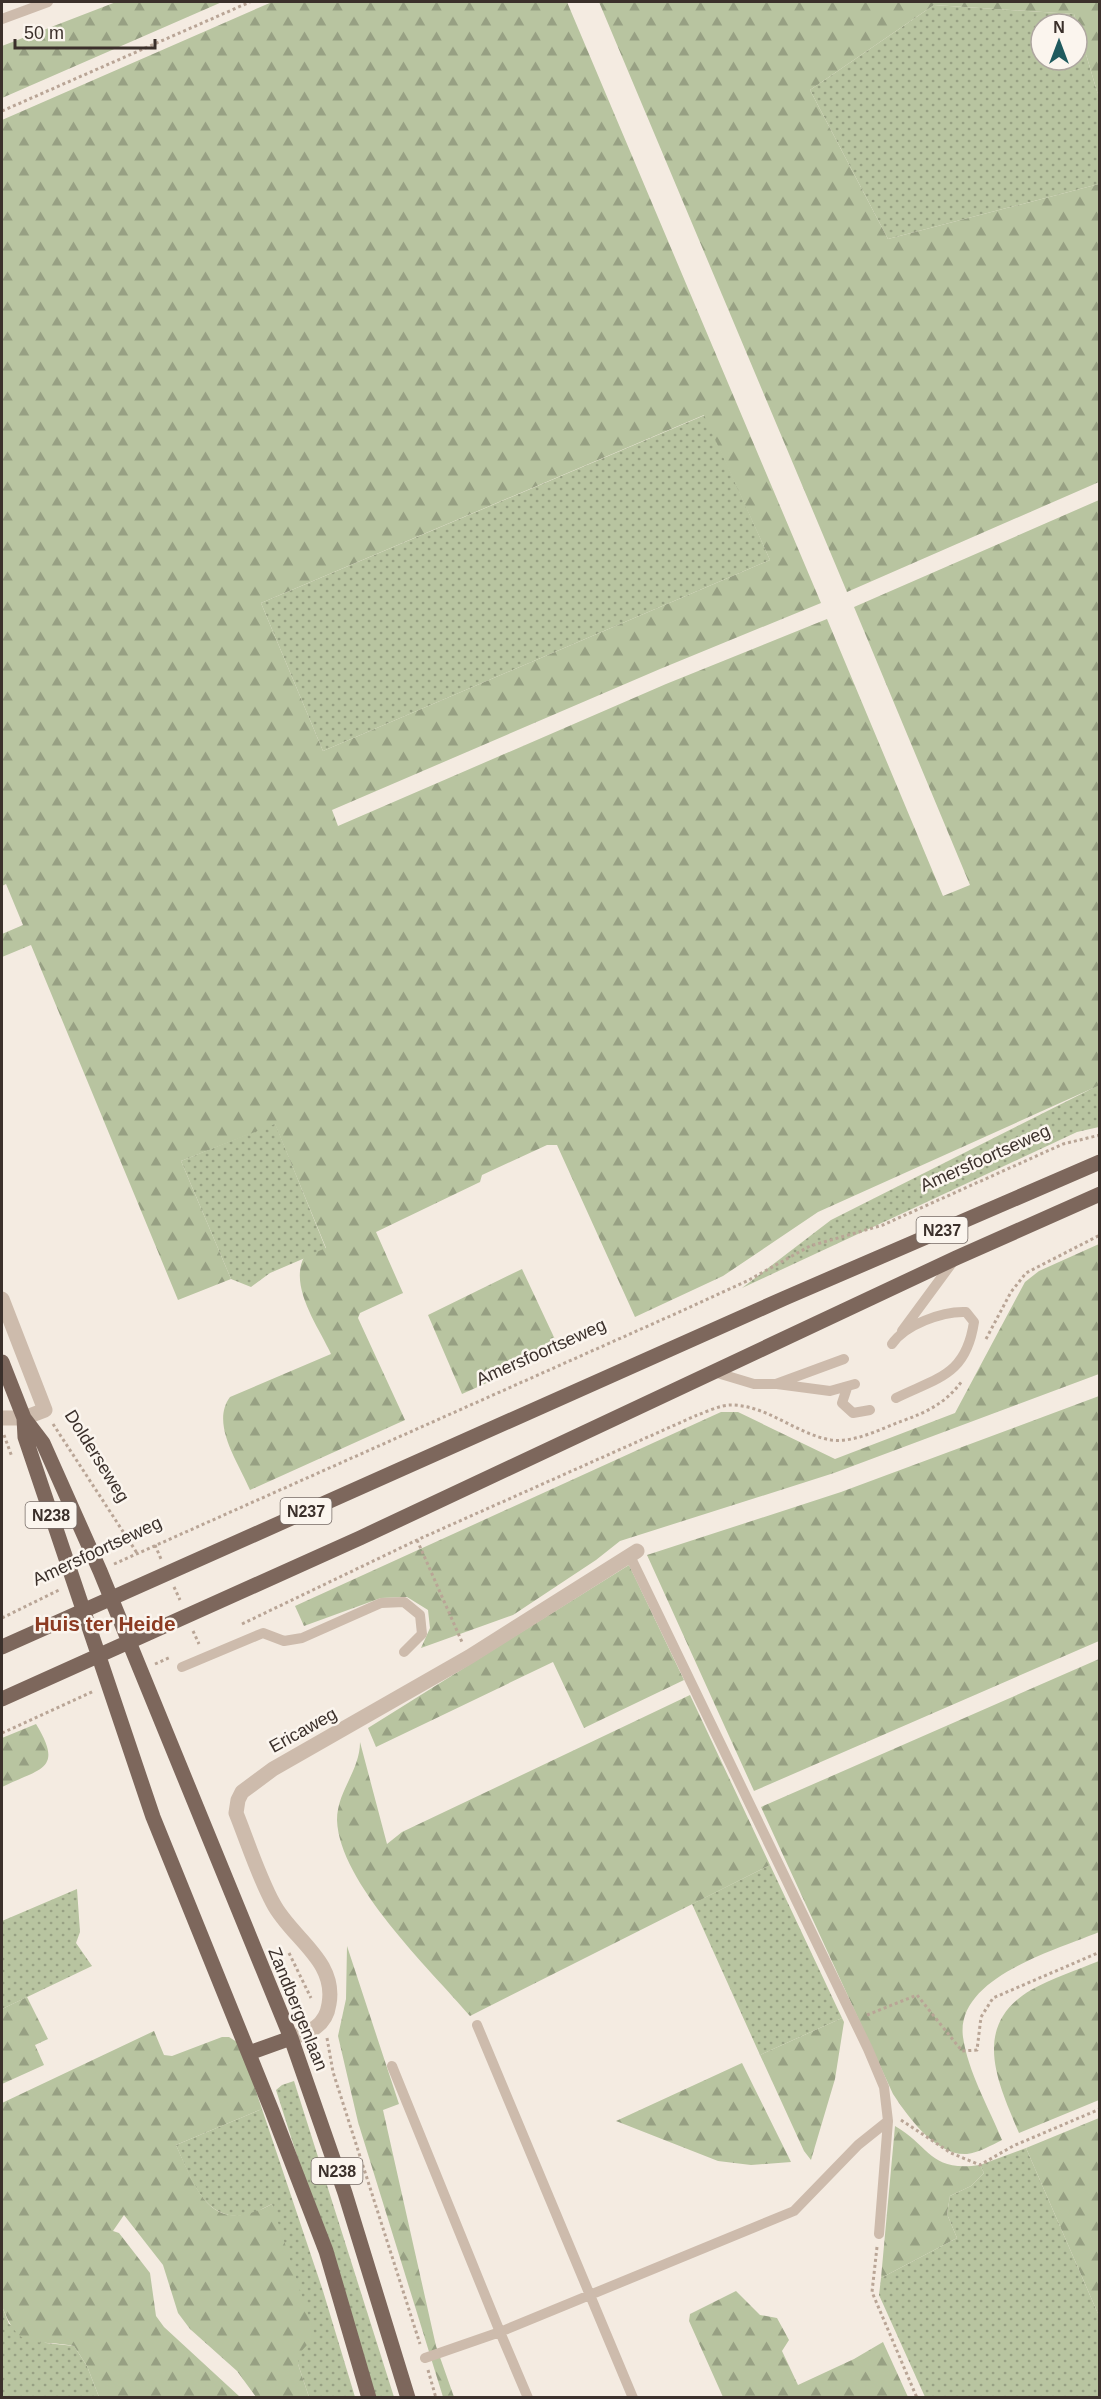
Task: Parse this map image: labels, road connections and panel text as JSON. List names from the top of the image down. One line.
{"streets":{"main road":["N237","N238","Zandbergenlaan"],"street":["Dolderseweg","Ericaweg"],"path":["Amersfoortseweg"]},"crossings":[["Amersfoortseweg","Dolderseweg"],["Amersfoortseweg","N238"],["N237","N238"],["N237","Zandbergenlaan"],["Dolderseweg","N238"],["N238","Zandbergenlaan"],["Ericaweg","Zandbergenlaan"]],"districts":["Huis ter Heide"],"scale_bar":"50 m","north":"top"}
